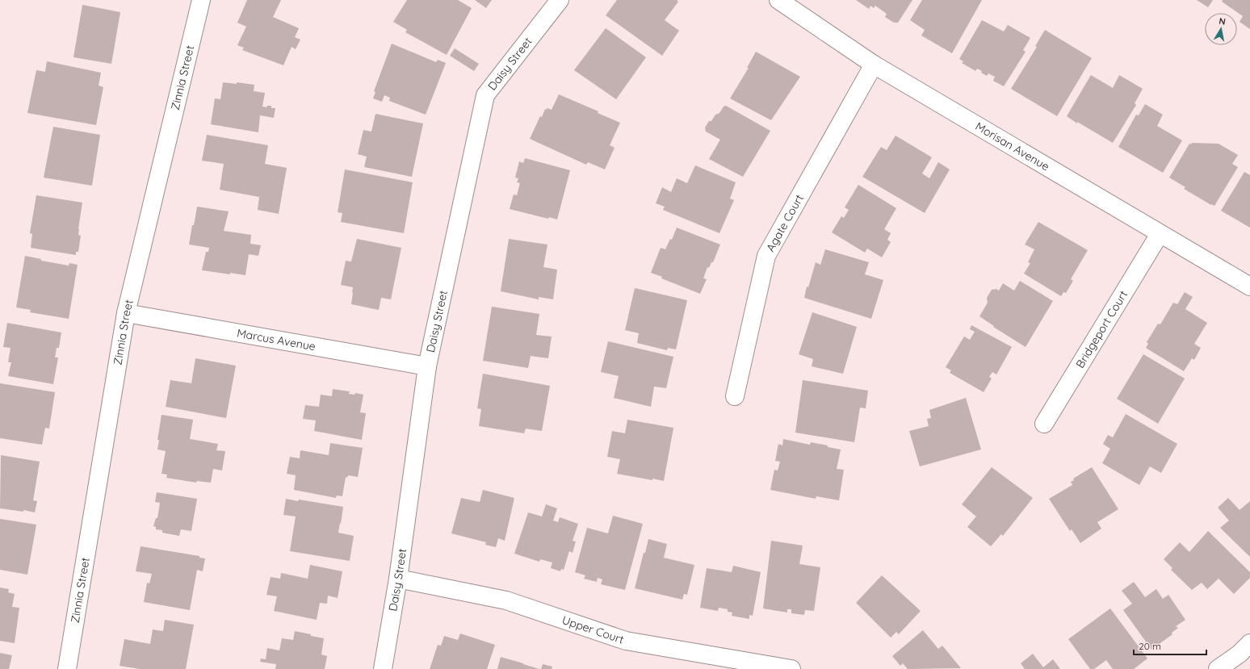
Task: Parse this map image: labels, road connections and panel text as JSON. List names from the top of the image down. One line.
{"streets":{"street":["Daisy Street","Zinnia Street","Morisan Avenue","Agate Court","Bridgeport Court","Marcus Avenue","Upper Court"]},"crossings":[["Daisy Street","Marcus Avenue"],["Daisy Street","Upper Court"],["Zinnia Street","Marcus Avenue"],["Morisan Avenue","Agate Court"],["Morisan Avenue","Bridgeport Court"]],"scale_bar":"20 m","north":"top"}
